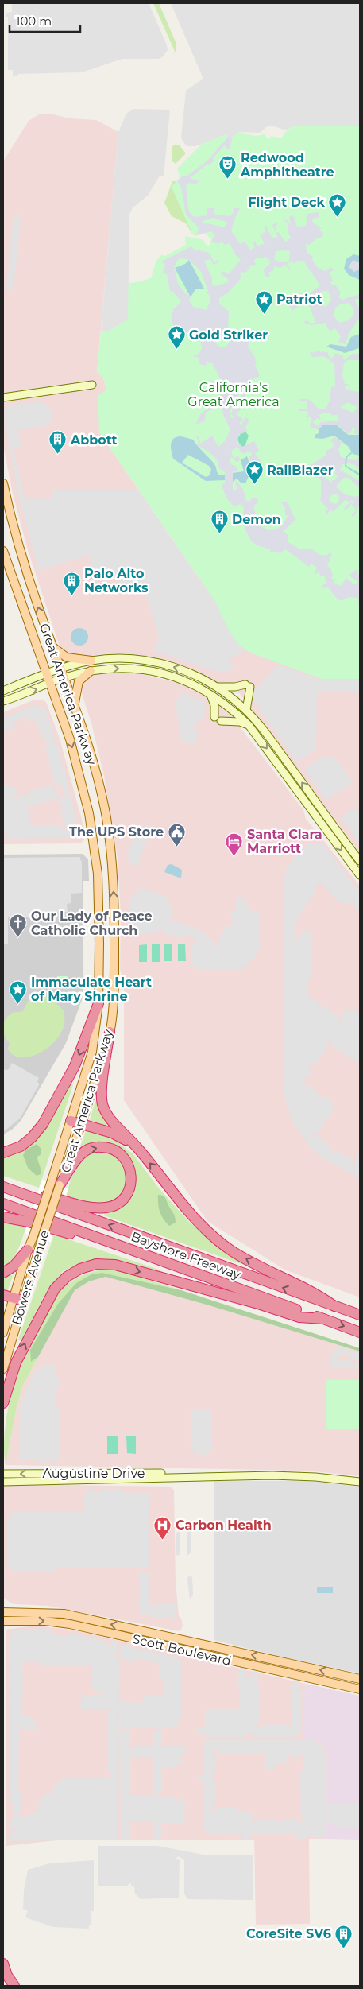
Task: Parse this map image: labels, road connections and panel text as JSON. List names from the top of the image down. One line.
{"streets":{"highway":["Bayshore Freeway"],"main road":["Great America Parkway","Bowers Avenue","Augustine Drive","Scott Boulevard"]},"crossings":[["Great America Parkway","Bowers Avenue"]],"parks":["California's Great America"],"places":{"theatre":["Redwood Amphitheatre"],"place":["Flight Deck","Patriot","Gold Striker","RailBlazer","Immaculate Heart of Mary Shrine"],"building":["Abbott","Demon","Palo Alto Networks","CoreSite SV6"],"public building":["The UPS Store"],"hotel":["Santa Clara Marriott"],"church":["Our Lady of Peace Catholic Church"],"hospital":["Carbon Health"]},"scale_bar":"100 m"}
